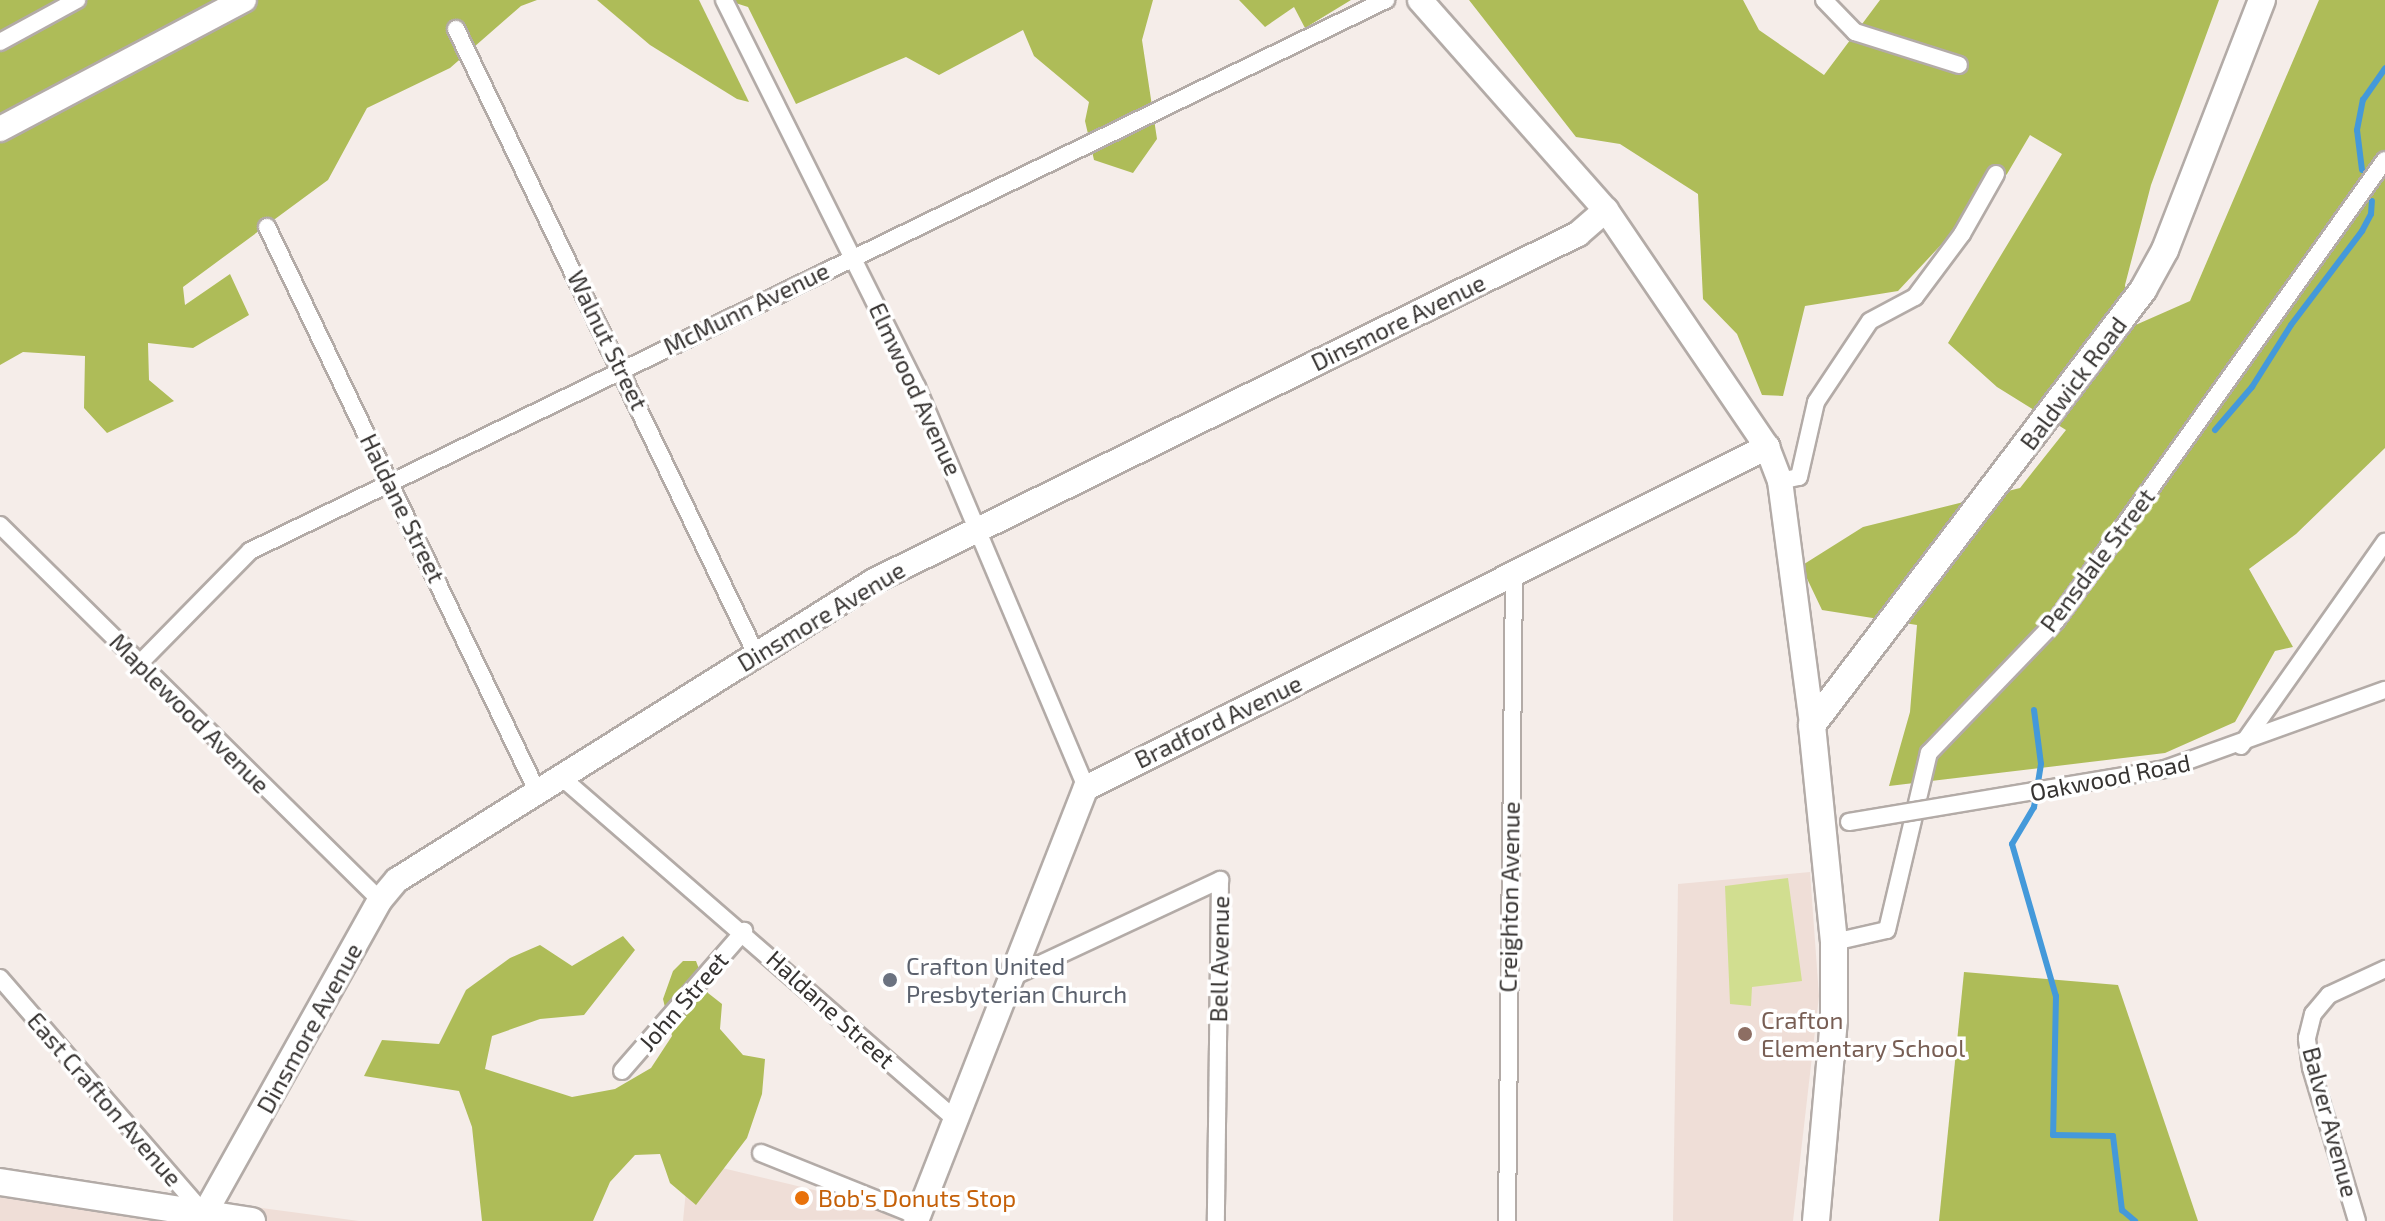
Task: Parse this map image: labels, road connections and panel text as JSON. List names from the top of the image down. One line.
{"streets":{"main road":["Dinsmore Avenue","Baldwick Road","Bradford Avenue"],"street":["McMunn Avenue","Walnut Street","Elmwood Avenue","Haldane Street","Pensdale Street","Maplewood Avenue","Oakwood Road","Creighton Avenue","Bell Avenue","John Street","East Crafton Avenue","Balver Avenue"]},"crossings":[["McMunn Avenue","Walnut Street"],["McMunn Avenue","Elmwood Avenue"],["McMunn Avenue","Haldane Street"],["McMunn Avenue","Maplewood Avenue"],["Dinsmore Avenue","Walnut Street"],["Dinsmore Avenue","Elmwood Avenue"],["Dinsmore Avenue","Haldane Street"],["Dinsmore Avenue","Maplewood Avenue"],["Dinsmore Avenue","East Crafton Avenue"],["Elmwood Avenue","Bradford Avenue"],["Haldane Street","John Street"],["Bradford Avenue","Creighton Avenue"]],"places":["Crafton United Presbyterian Church","Crafton Elementary School","Bob's Donuts Stop"]}
